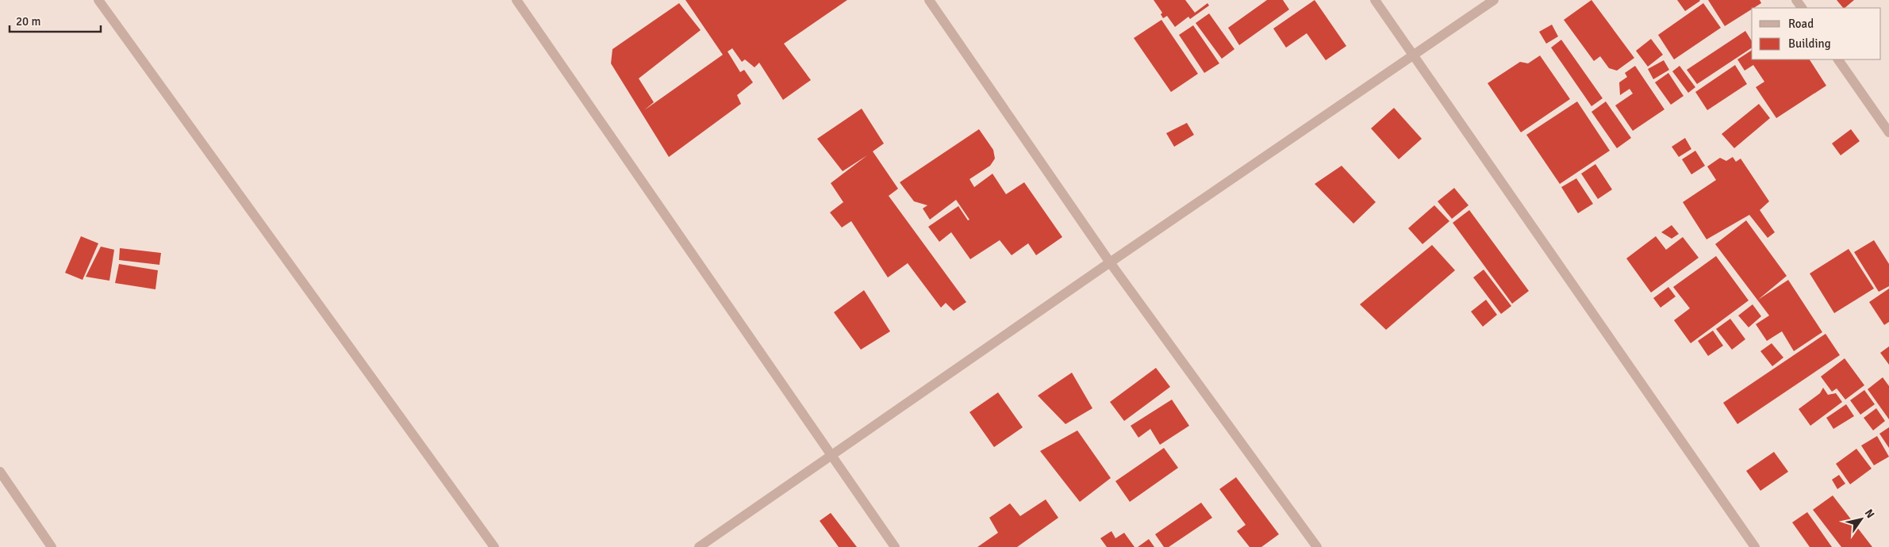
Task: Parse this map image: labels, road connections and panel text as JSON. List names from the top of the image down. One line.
{"legend":["Road","Building"],"scale_bar":"20 m","north":"top right"}
